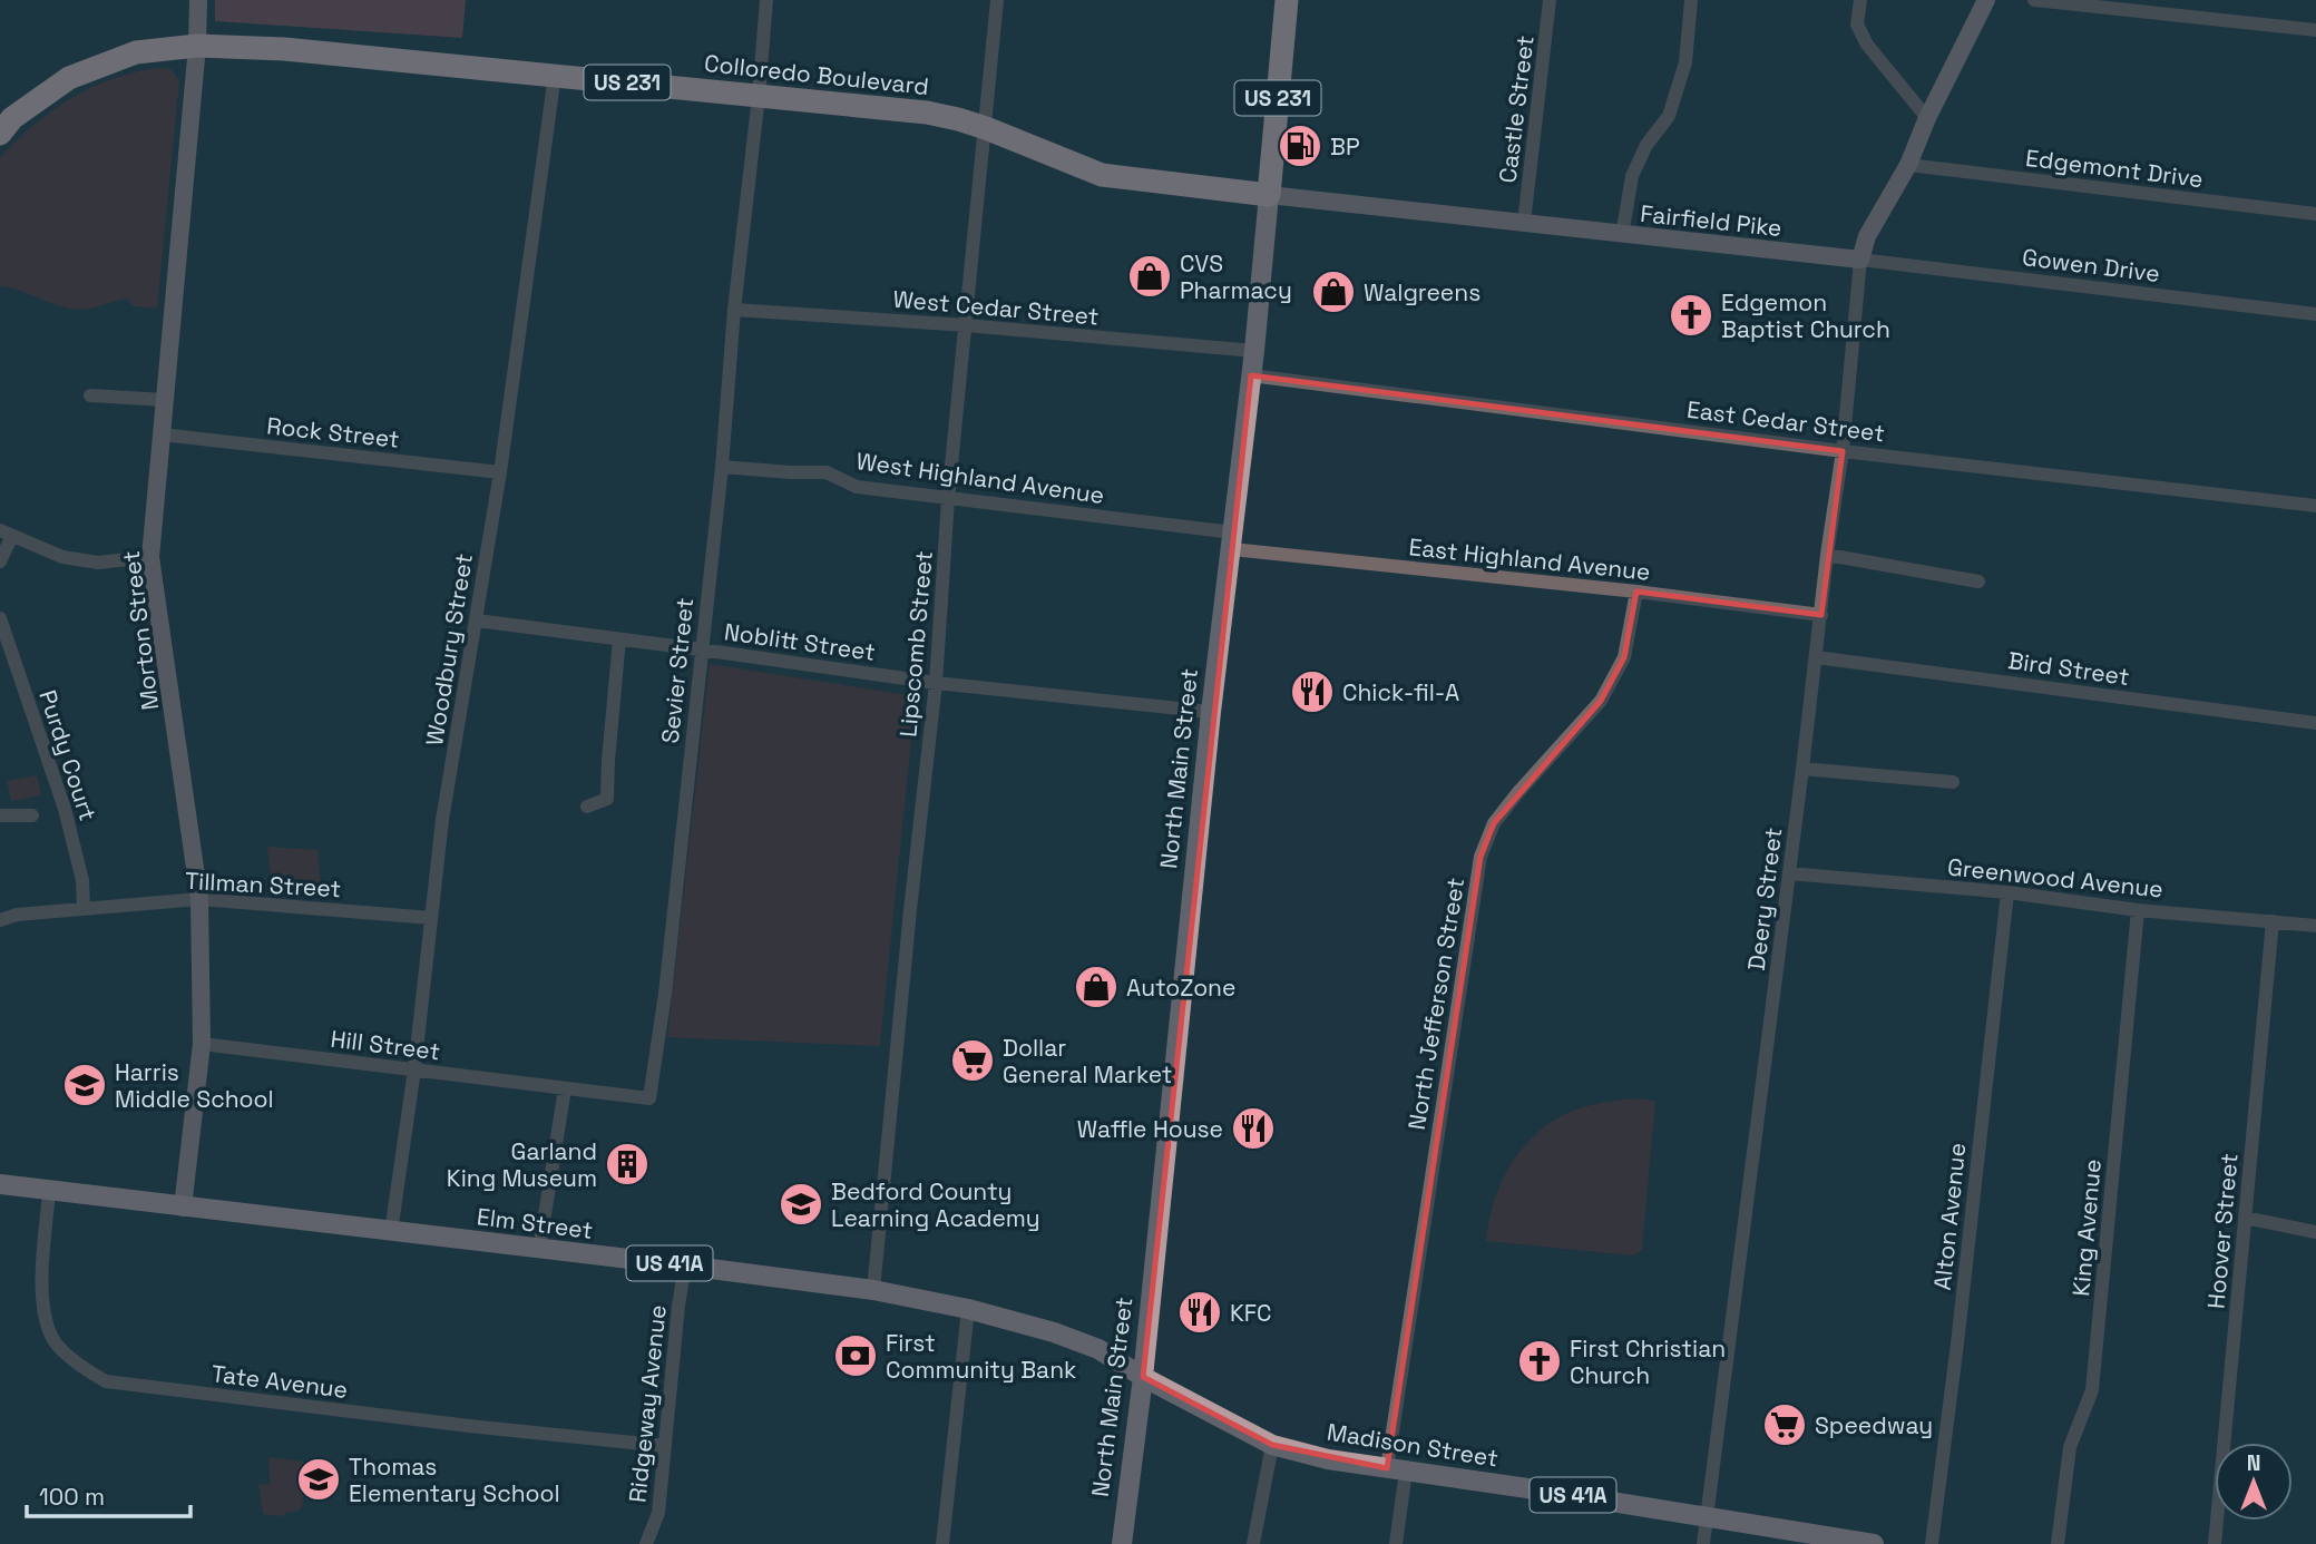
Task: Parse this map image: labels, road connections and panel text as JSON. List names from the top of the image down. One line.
{"streets":{"highway":["Colloredo Boulevard","US 231","North Main Street"],"main road":["Elm Street","US 41A","Madison Street"],"street":["Castle Street","Edgemont Drive","Fairfield Pike","Gowen Drive","West Cedar Street","East Cedar Street","Rock Street","West Highland Avenue","East Highland Avenue","Morton Street","Noblitt Street","Lipscomb Street","Woodbury Street","Bird Street","Sevier Street","Purdy Court","Greenwood Avenue","Tillman Street","Deery Street","North Jefferson Street","Hill Street","Alton Avenue","King Avenue","Hoover Street","Tate Avenue","Ridgeway Avenue"]},"crossings":[["Colloredo Boulevard","Fairfield Pike"],["Colloredo Boulevard","Morton Street"],["Colloredo Boulevard","Lipscomb Street"],["Colloredo Boulevard","Woodbury Street"],["Colloredo Boulevard","Sevier Street"],["Colloredo Boulevard","North Main Street"],["Castle Street","Fairfield Pike"],["Fairfield Pike","Gowen Drive"],["Fairfield Pike","North Main Street"],["Fairfield Pike","Deery Street"],["Gowen Drive","Deery Street"],["West Cedar Street","Lipscomb Street"],["West Cedar Street","Sevier Street"],["West Cedar Street","North Main Street"],["East Cedar Street","North Main Street"],["East Cedar Street","Deery Street"],["Rock Street","Morton Street"],["Rock Street","Woodbury Street"],["West Highland Avenue","East Highland Avenue"],["West Highland Avenue","Lipscomb Street"],["West Highland Avenue","Sevier Street"],["West Highland Avenue","North Main Street"],["East Highland Avenue","North Main Street"],["East Highland Avenue","Deery Street"],["East Highland Avenue","North Jefferson Street"],["Morton Street","Tillman Street"],["Morton Street","Hill Street"],["Morton Street","Elm Street"],["Noblitt Street","Lipscomb Street"],["Noblitt Street","Woodbury Street"],["Noblitt Street","Sevier Street"],["Noblitt Street","North Main Street"],["Lipscomb Street","Elm Street"],["Woodbury Street","Tillman Street"],["Woodbury Street","Hill Street"],["Woodbury Street","Elm Street"],["Bird Street","Deery Street"],["Sevier Street","Hill Street"],["Purdy Court","Tillman Street"],["North Main Street","Elm Street"],["North Main Street","Madison Street"],["Greenwood Avenue","Deery Street"],["Greenwood Avenue","Alton Avenue"],["Greenwood Avenue","King Avenue"],["Greenwood Avenue","Hoover Street"],["Deery Street","Madison Street"],["North Jefferson Street","Madison Street"],["Elm Street","Tate Avenue"],["Elm Street","Ridgeway Avenue"],["Elm Street","Madison Street"],["Tate Avenue","Ridgeway Avenue"]],"places":{"fuel station":["BP"],"shop":["CVS Pharmacy","Walgreens","AutoZone"],"church":["Edgemon Baptist Church","First Christian Church"],"restaurant":["Chick-fil-A","Waffle House","KFC"],"supermarket":["Dollar General Market","Speedway"],"school or university":["Harris Middle School","Bedford County Learning Academy","Thomas Elementary School"],"building":["Garland King Museum"],"bank":["First Community Bank"]},"scale_bar":"100 m","north":"top"}
